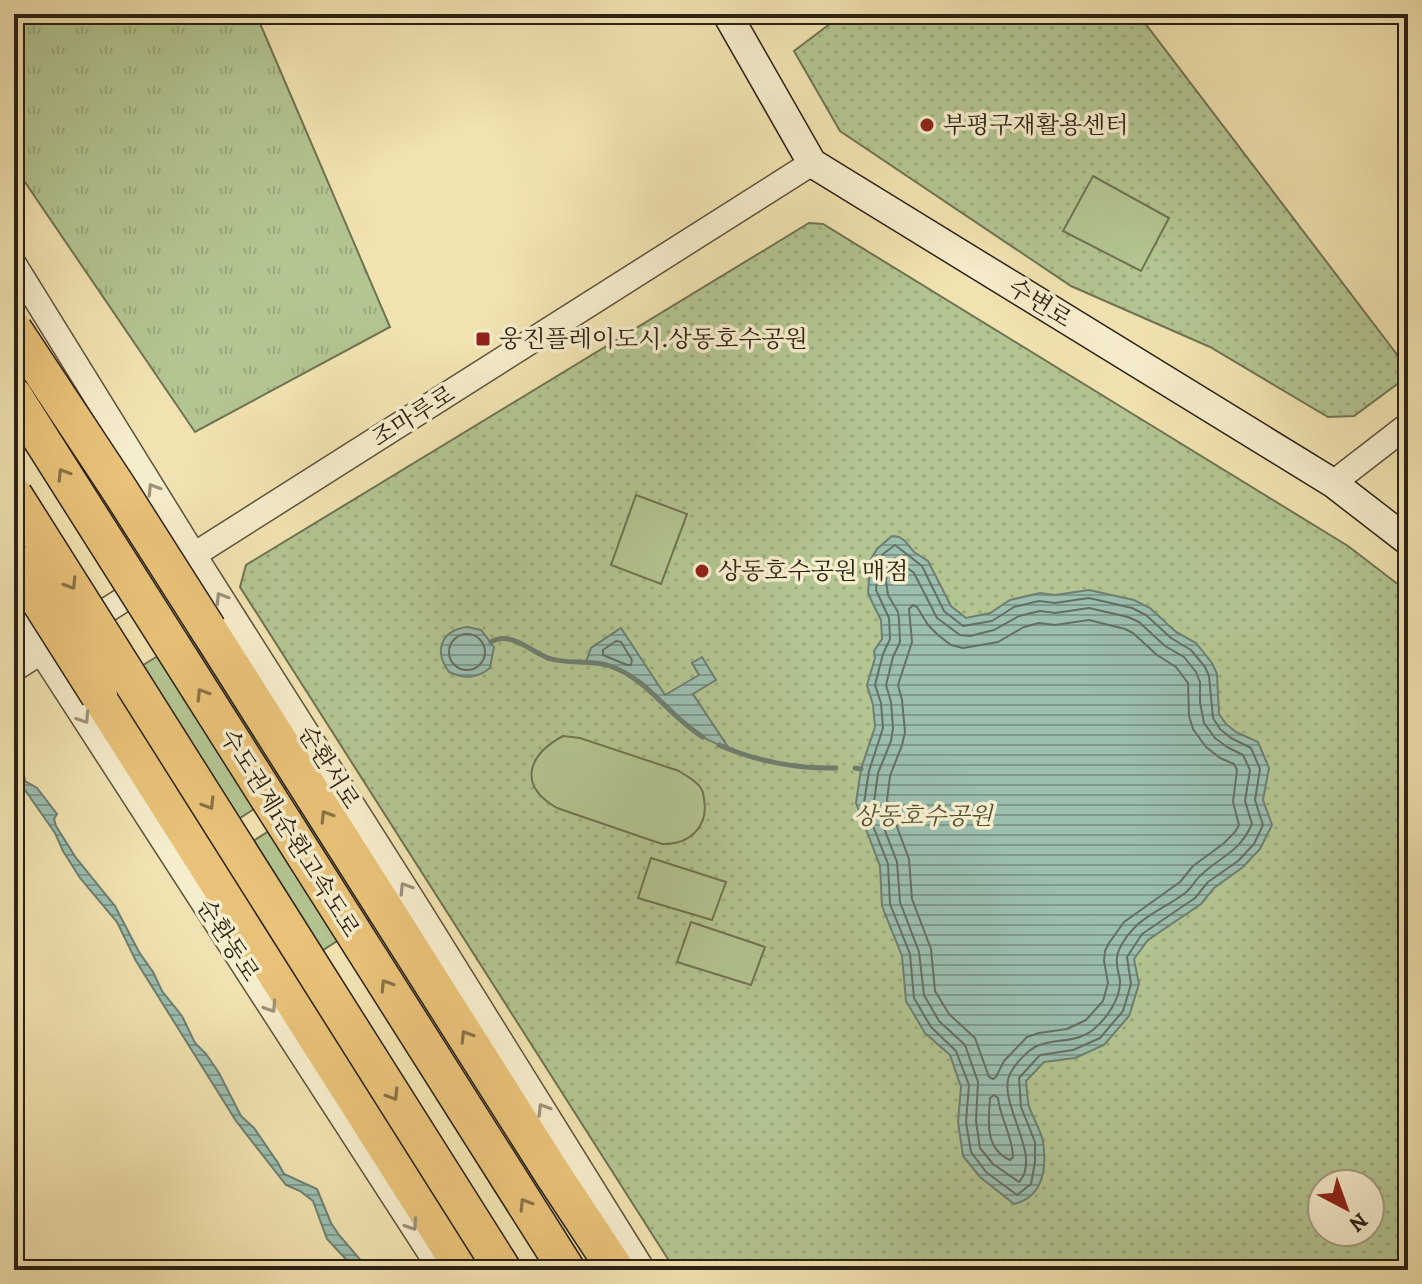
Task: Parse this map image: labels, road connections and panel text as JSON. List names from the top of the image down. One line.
{"streets":{"highway":["수도권제1순환고속도로"],"main road":["수변로"],"street":["조마루로","순환서로","순환동로"]},"crossings":[["수변로","조마루로"],["조마루로","순환서로"],["조마루로","순환동로"]],"one_way":["순환서로","순환동로"],"parks":["상동호수공원"],"places":{"other":["부평구재활용센터","상동호수공원 매점"],"transit":["웅진플레이도시.상동호수공원"]},"north":"bottom right"}
